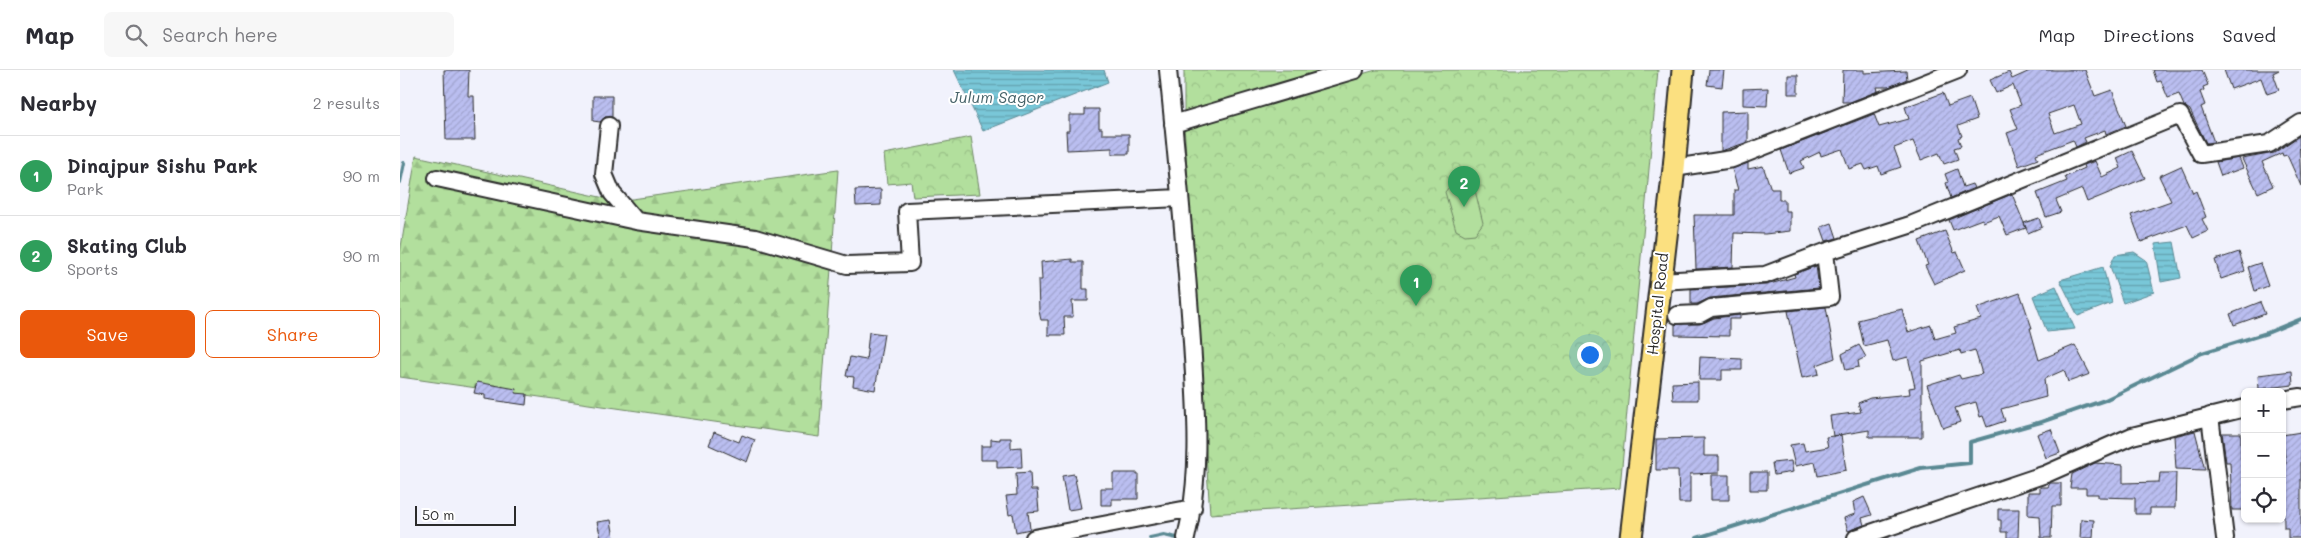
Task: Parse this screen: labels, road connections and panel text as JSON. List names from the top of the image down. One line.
{"streets":{"main road":["Hospital Road"]},"water":["Julum Sagor"],"scale_bar":"50 m","page":{"header":"Map","search":"Search here","nav":["Map","Directions","Saved"],"heading":["Nearby","2 results"],"list":[{"mark":"1","name":"Dinajpur Sishu Park","note":"Park","value":"90 m"},{"mark":"2","name":"Skating Club","note":"Sports","value":"90 m"}],"pins":["2","1"],"buttons":["Save","Share"],"map_buttons":["+","−"],"scale":"50 m"}}
